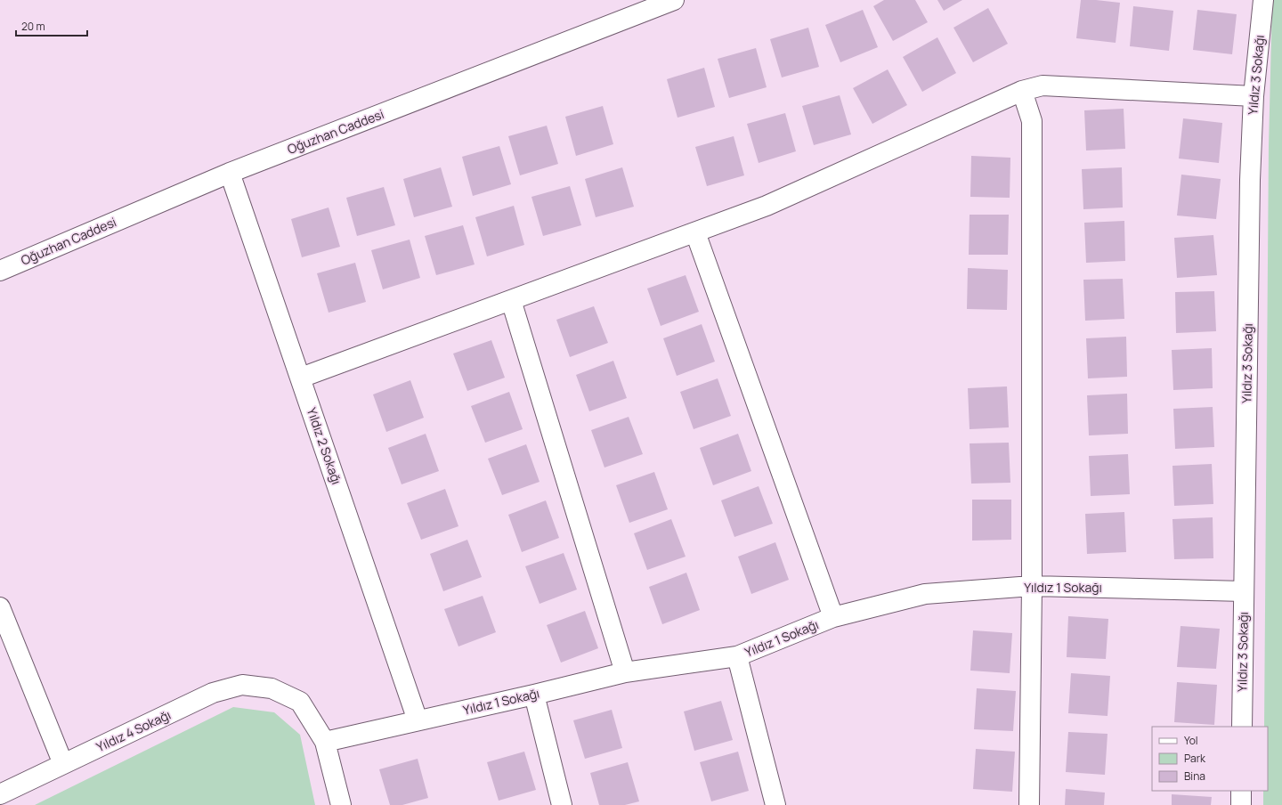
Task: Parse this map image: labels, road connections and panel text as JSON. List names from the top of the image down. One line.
{"streets":{"street":["Yıldız 3 Sokağı","Oğuzhan Caddesi","Yıldız 2 Sokağı","Yıldız 1 Sokağı","Yıldız 4 Sokağı"]},"crossings":[["Yıldız 3 Sokağı","Yıldız 1 Sokağı"],["Oğuzhan Caddesi","Yıldız 2 Sokağı"],["Yıldız 2 Sokağı","Yıldız 1 Sokağı"],["Yıldız 1 Sokağı","Yıldız 4 Sokağı"]],"legend":["Yol","Park","Bina"],"scale_bar":"20 m"}
